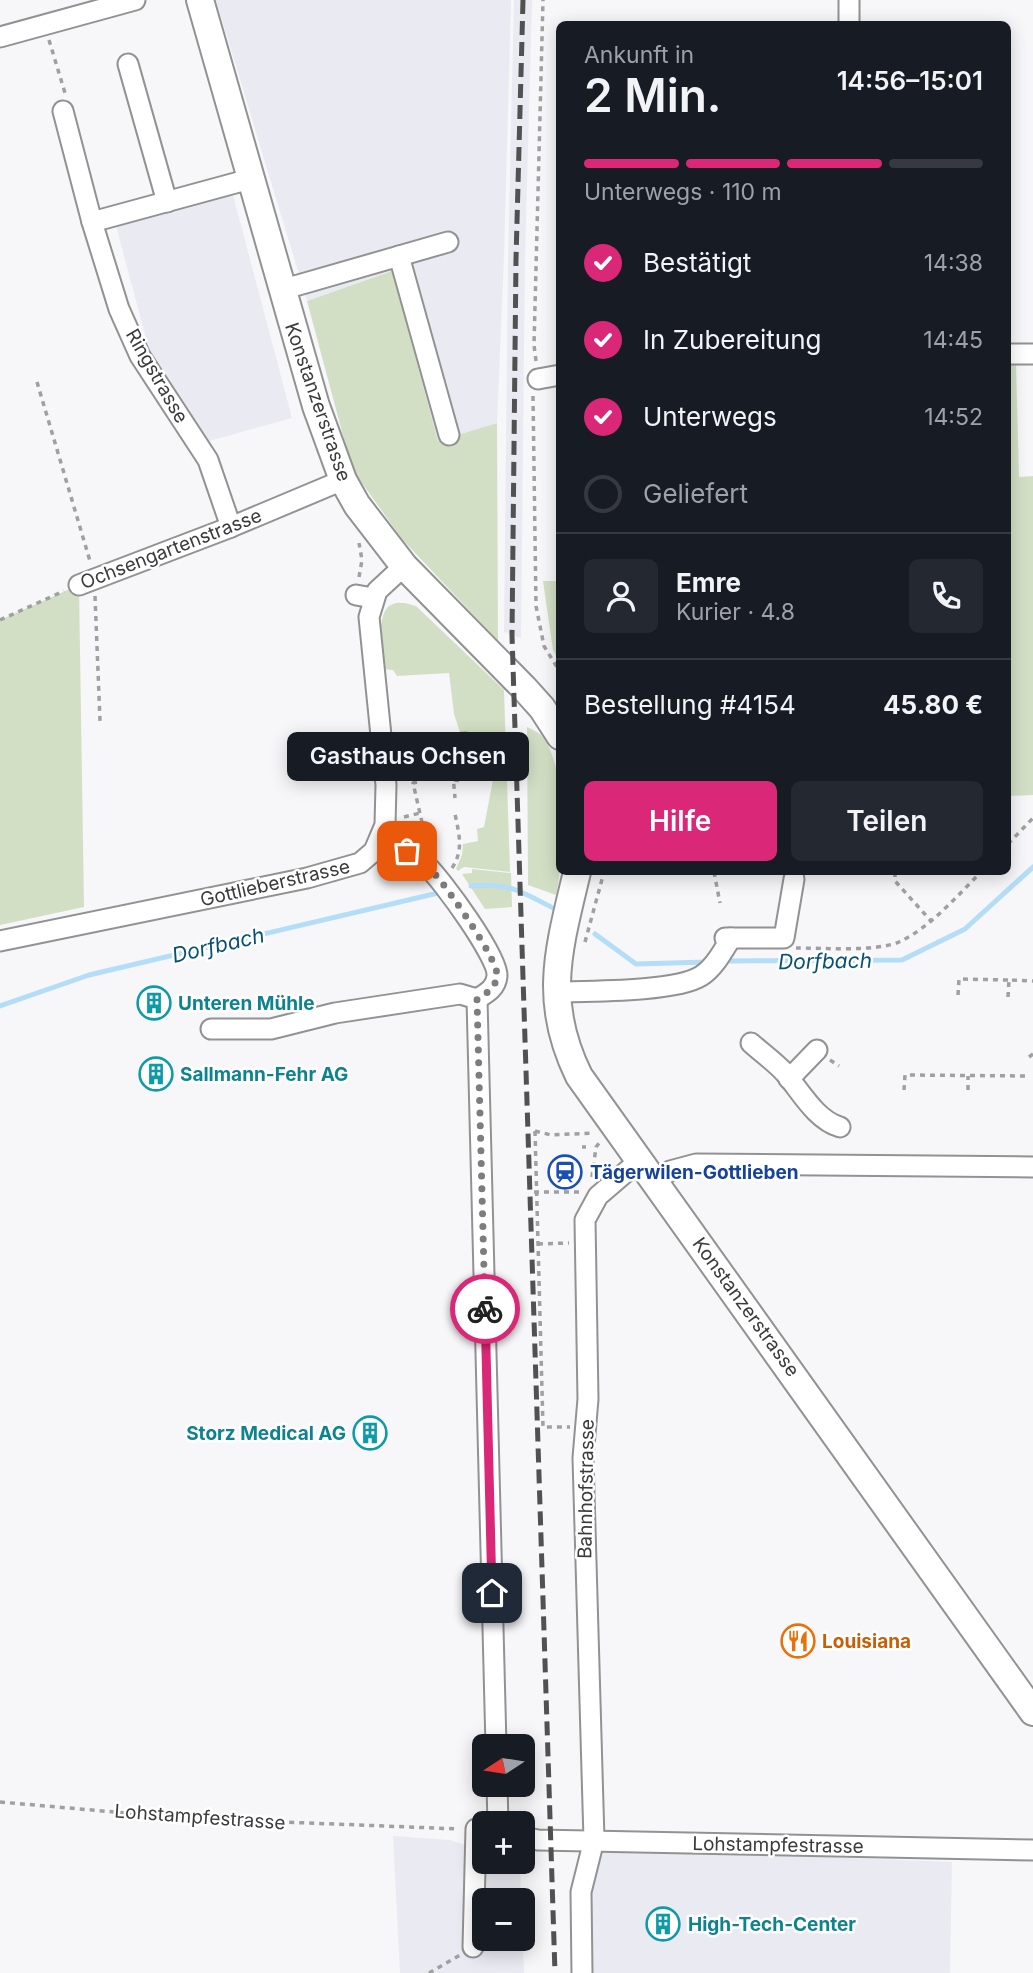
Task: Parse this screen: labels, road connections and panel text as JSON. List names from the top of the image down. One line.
{"streets":{"main road":["Konstanzerstrasse"],"street":["Ringstrasse","Ochsengartenstrasse","Gottlieberstrasse","Bahnhofstrasse","Lohstampfestrasse"]},"crossings":[["Ringstrasse","Ochsengartenstrasse"],["Konstanzerstrasse","Ochsengartenstrasse"],["Konstanzerstrasse","Bahnhofstrasse"],["Bahnhofstrasse","Lohstampfestrasse"]],"water":["Dorfbach"],"places":{"other":["Gasthaus Ochsen"],"building":["Unteren Mühle","Sallmann-Fehr AG","Storz Medical AG","High-Tech-Center"],"station":["Tägerwilen-Gottlieben"],"restaurant":["Louisiana"]},"north":"left","page":{"heading":["2 Min.","Ankunft in","14:56–15:01"],"panel":["Emre","Kurier · 4.8","Bestellung #4154","45.80 €"],"bar":"Unterwegs · 110 m","list":[["Bestätigt","14:38"],["In Zubereitung","14:45"],["Unterwegs","14:52"],"Geliefert"],"bubble":"Gasthaus Ochsen","buttons":["Hilfe","Teilen"],"map_buttons":["+","−"]}}
